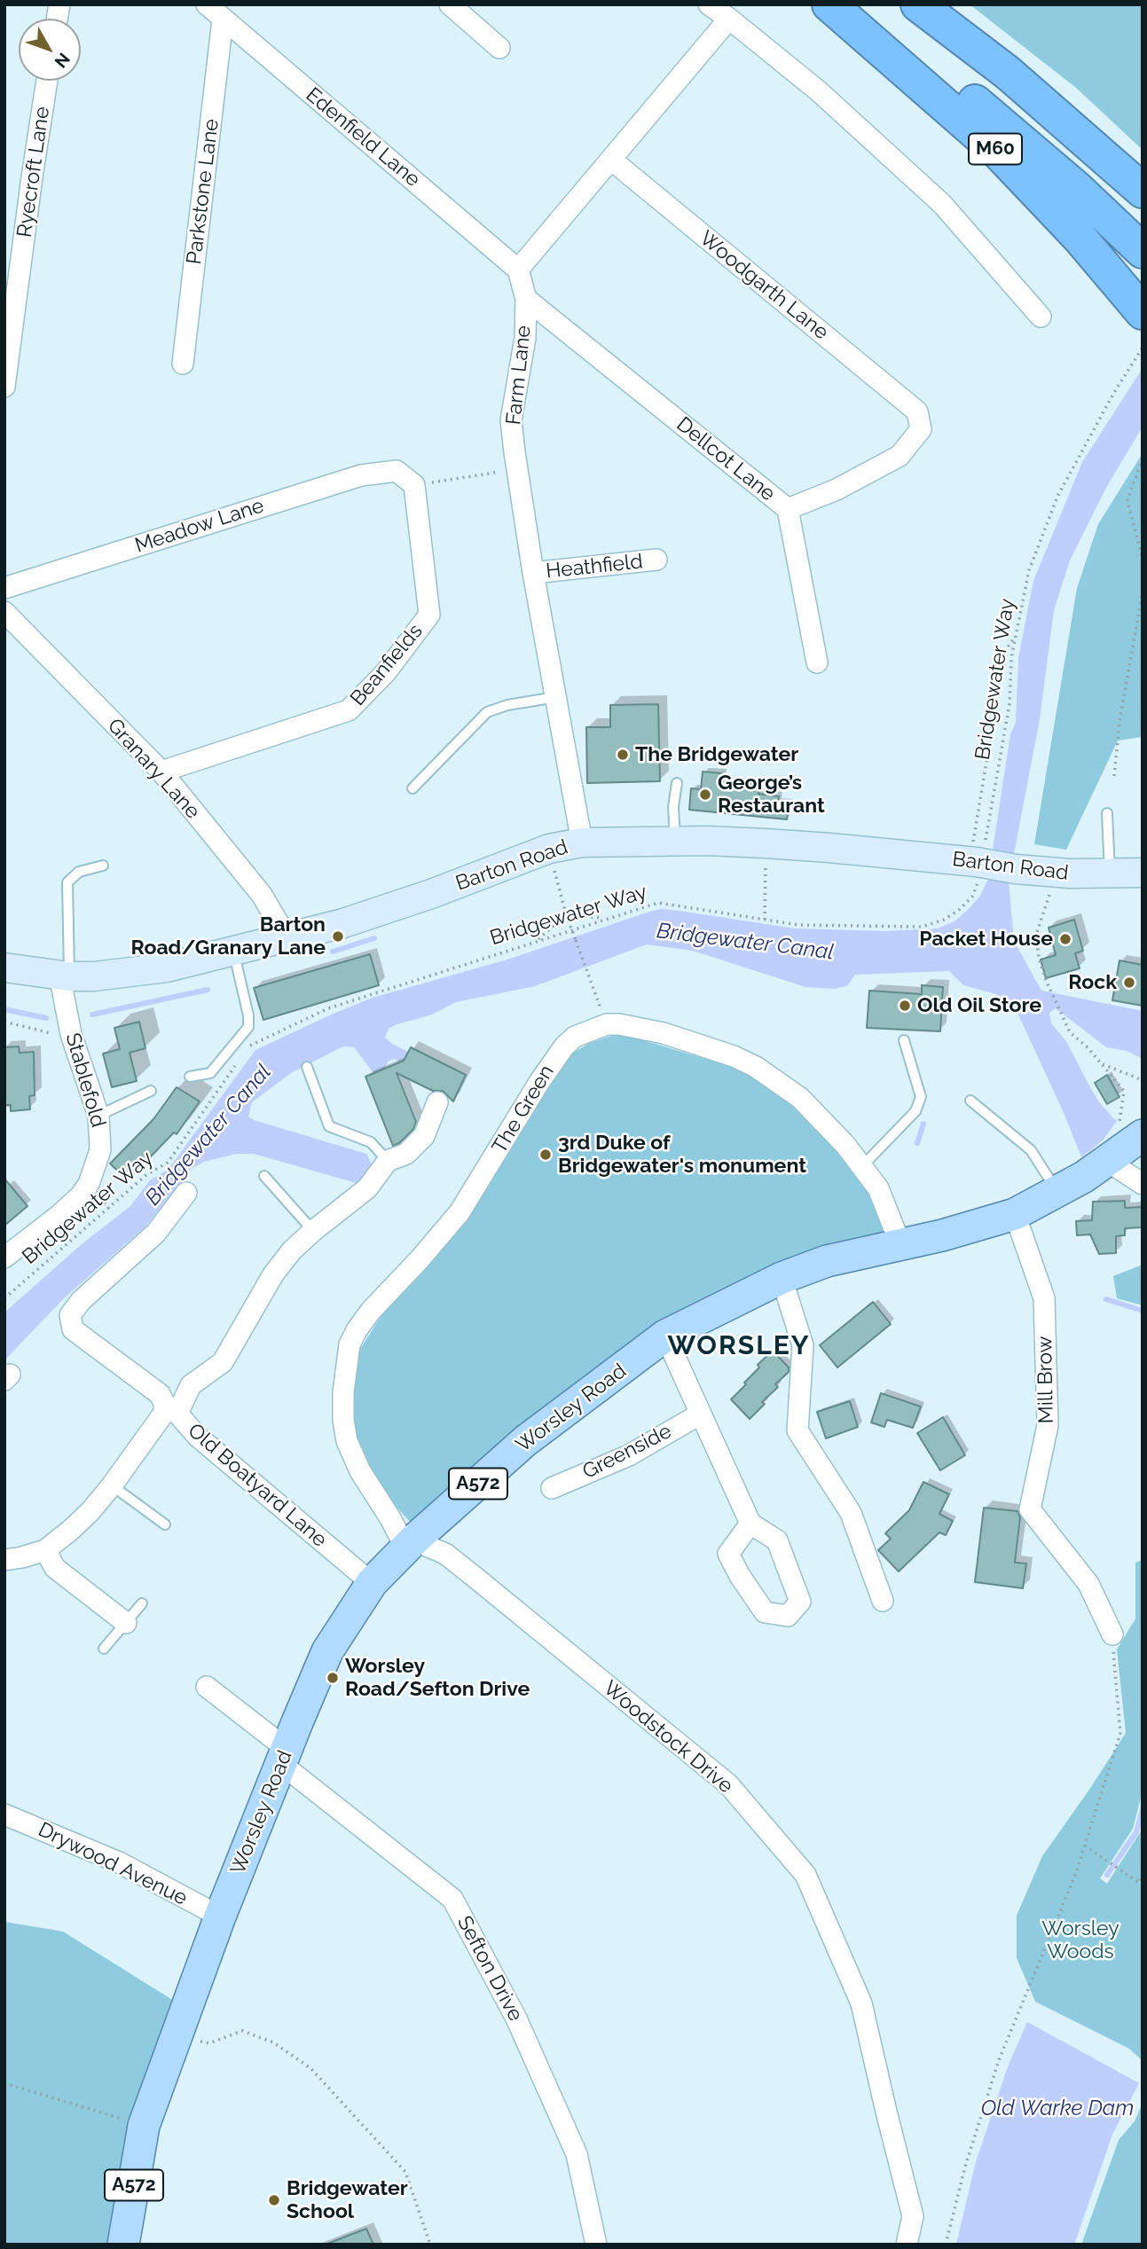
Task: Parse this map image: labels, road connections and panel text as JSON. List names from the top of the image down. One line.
{"streets":{"highway":["M60"],"main road":["Barton Road","Worsley Road","A572"],"street":["Edenfield Lane","Ryecroft Lane","Parkstone Lane","Woodgarth Lane","Farm Lane","Dellcot Lane","Meadow Lane","Heathfield","Beanfields","Granary Lane","Stablefold","The Green","Mill Brow","Greenside","Old Boatyard Lane","Woodstock Drive","Drywood Avenue","Sefton Drive"],"path":["Bridgewater Way"]},"crossings":[["Edenfield Lane","Parkstone Lane"],["Edenfield Lane","Farm Lane"],["Woodgarth Lane","Dellcot Lane"],["Farm Lane","Dellcot Lane"],["Farm Lane","Heathfield"],["Farm Lane","Barton Road"],["Meadow Lane","Beanfields"],["Beanfields","Granary Lane"],["Bridgewater Way","Barton Road"],["Granary Lane","Barton Road"],["Barton Road","Stablefold"],["The Green","Worsley Road"],["The Green","Woodstock Drive"],["Mill Brow","Worsley Road"],["Worsley Road","Old Boatyard Lane"],["Worsley Road","Woodstock Drive"],["Worsley Road","Drywood Avenue"],["Worsley Road","Sefton Drive"]],"districts":["WORSLEY"],"water":["Bridgewater Canal","Old Warke Dam"],"parks":["Worsley Woods"],"places":["The Bridgewater","George’s Restaurant","Barton Road/Granary Lane","Packet House","Rock","Old Oil Store","3rd Duke of Bridgewater's monument","Worsley Road/Sefton Drive","Bridgewater School"],"north":"bottom right"}
